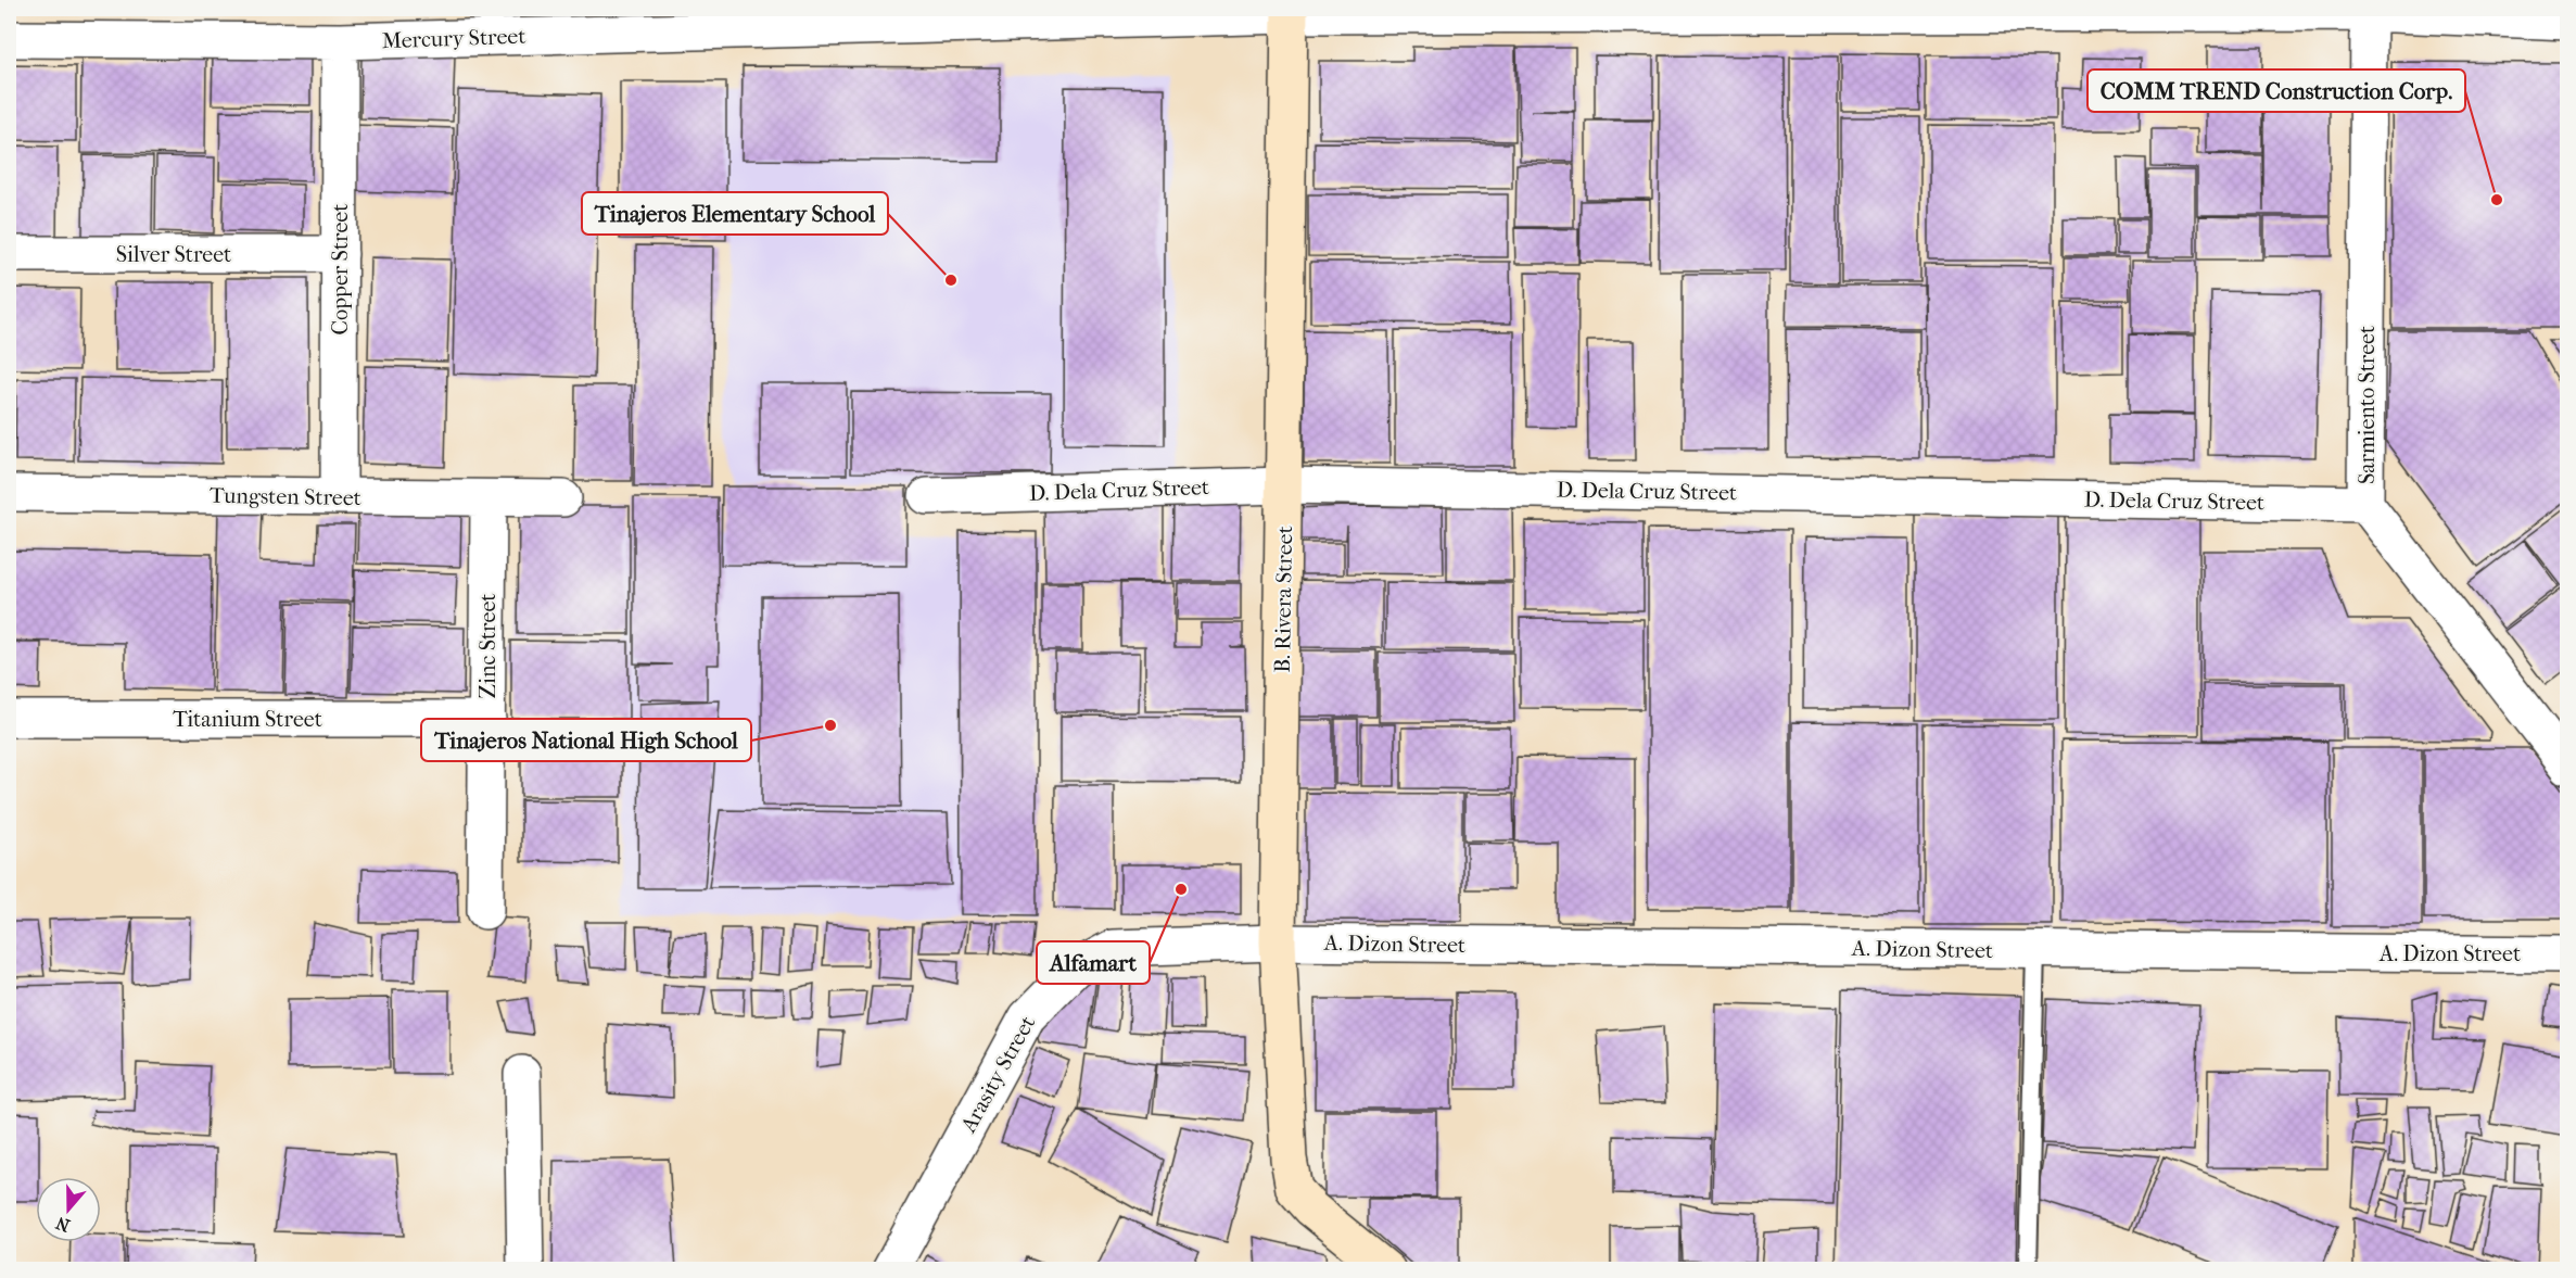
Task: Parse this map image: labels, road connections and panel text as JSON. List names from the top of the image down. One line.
{"streets":{"street":["Mercury Street","Silver Street","Copper Street","Sarmiento Street","D. Dela Cruz Street","Tungsten Street","B. Rivera Street","Zinc Street","Titanium Street","A. Dizon Street","Arasity Street"]},"crossings":[["Mercury Street","Copper Street"],["Mercury Street","Sarmiento Street"],["Mercury Street","B. Rivera Street"],["Silver Street","Copper Street"],["Copper Street","Tungsten Street"],["Sarmiento Street","D. Dela Cruz Street"],["D. Dela Cruz Street","B. Rivera Street"],["Tungsten Street","Zinc Street"],["B. Rivera Street","A. Dizon Street"],["B. Rivera Street","Arasity Street"],["Zinc Street","Titanium Street"],["A. Dizon Street","Arasity Street"]],"places":["COMM TREND Construction Corp.","Tinajeros Elementary School","Tinajeros National High School","Alfamart"],"north":"bottom"}
